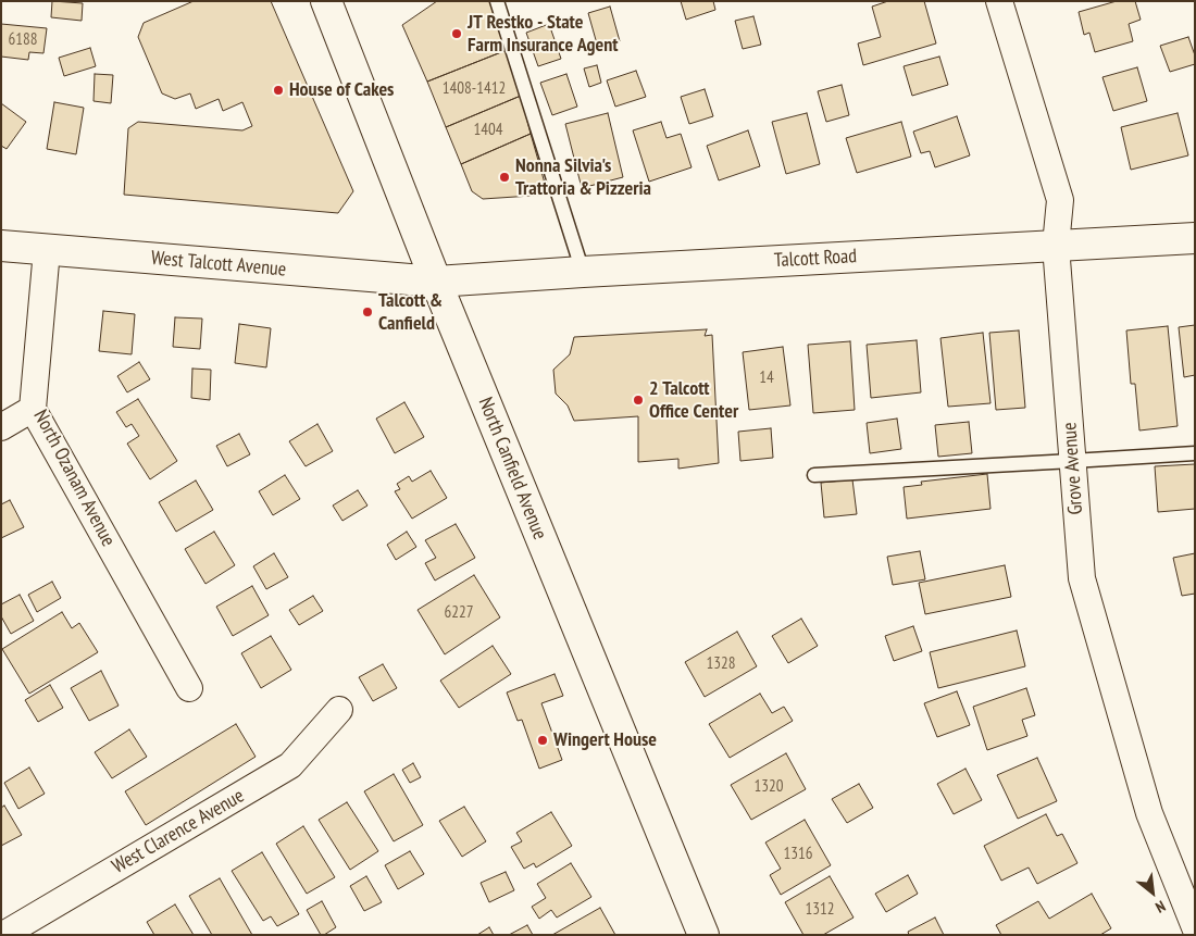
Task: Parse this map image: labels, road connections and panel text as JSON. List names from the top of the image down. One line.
{"streets":{"street":["Talcott Road","West Talcott Avenue","North Canfield Avenue","Grove Avenue","North Ozanam Avenue","West Clarence Avenue"]},"crossings":[["Talcott Road","West Talcott Avenue"],["Talcott Road","North Canfield Avenue"],["Talcott Road","Grove Avenue"],["West Talcott Avenue","North Canfield Avenue"],["West Talcott Avenue","North Ozanam Avenue"]],"places":["JT Restko - State Farm Insurance Agent","House of Cakes","Nonna Silvia's Trattoria & Pizzeria","Talcott & Canfield","2 Talcott Office Center","Wingert House"],"house_numbers":["6188","1408-1412","1404","14","6227","1328","1320","1316","1312"],"north":"bottom right"}
